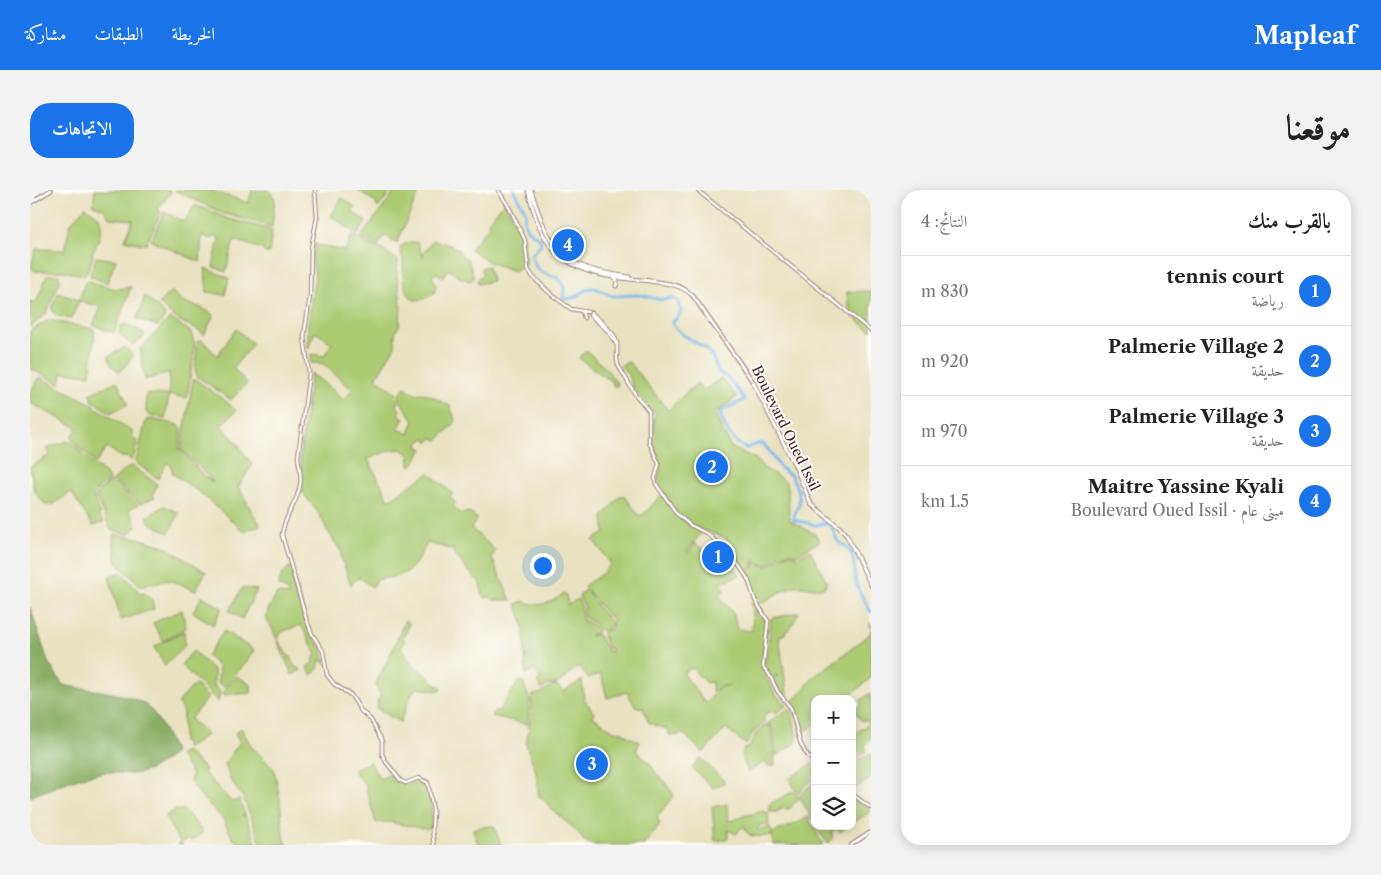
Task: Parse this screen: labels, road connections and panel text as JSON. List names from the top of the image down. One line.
{"streets":{"main road":["Boulevard Oued Issil"]},"page":{"header":"Mapleaf","nav":["الخريطة","الطبقات","مشاركة"],"title":"موقعنا","buttons":"الاتجاهات","heading":["بالقرب منك","النتائج: 4"],"pins":["4","2","1","3"],"list":[{"mark":"1","name":"tennis court","note":"رياضة","value":"830 m"},{"mark":"2","name":"Palmerie Village 2","note":"حديقة","value":"920 m"},{"mark":"3","name":"Palmerie Village 3","note":"حديقة","value":"970 m"},{"mark":"4","name":"Maitre Yassine Kyali","note":"مبنى عام · Boulevard Oued Issil","value":"1.5 km"}],"map_buttons":["+","−"]}}
